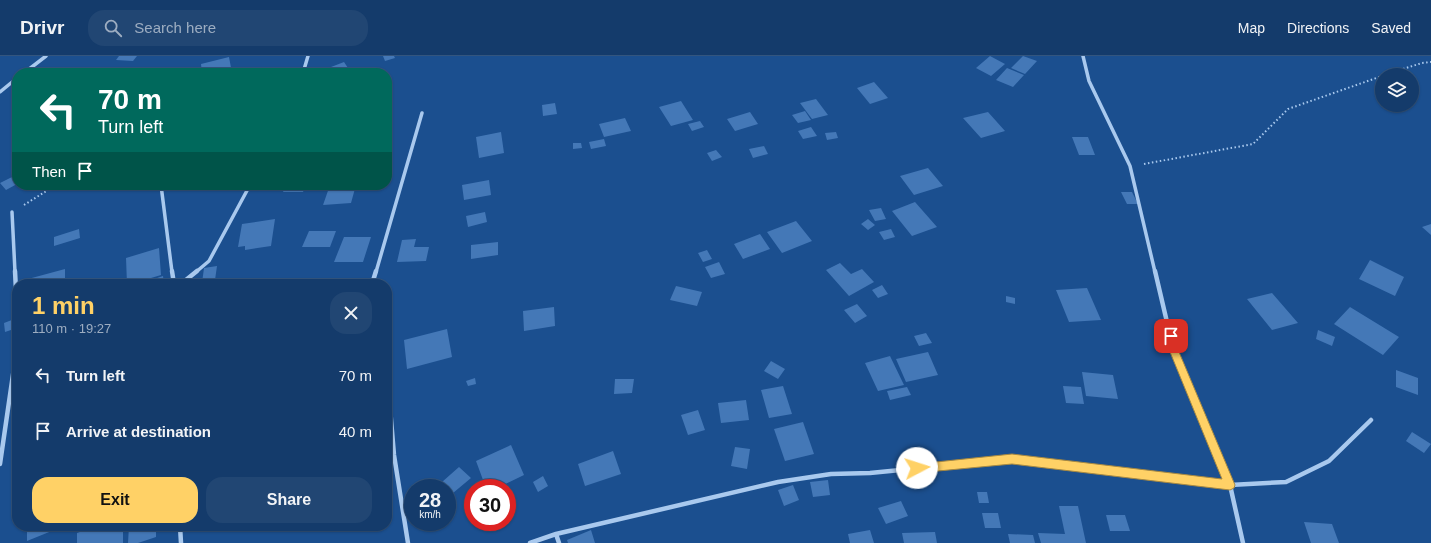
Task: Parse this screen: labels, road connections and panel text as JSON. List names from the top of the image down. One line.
{"page":{"header":"Drivr","search":"Search here","nav":["Map","Directions","Saved"],"turn":["70 m","Turn left"],"then":"Then","heading":["1 min","110 m · 19:27"],"list":[{"name":"Turn left","value":"70 m"},{"name":"Arrive at destination","value":"40 m"}],"buttons":["Exit","Share"],"speed":"28 km/h","limit":"30"}}
